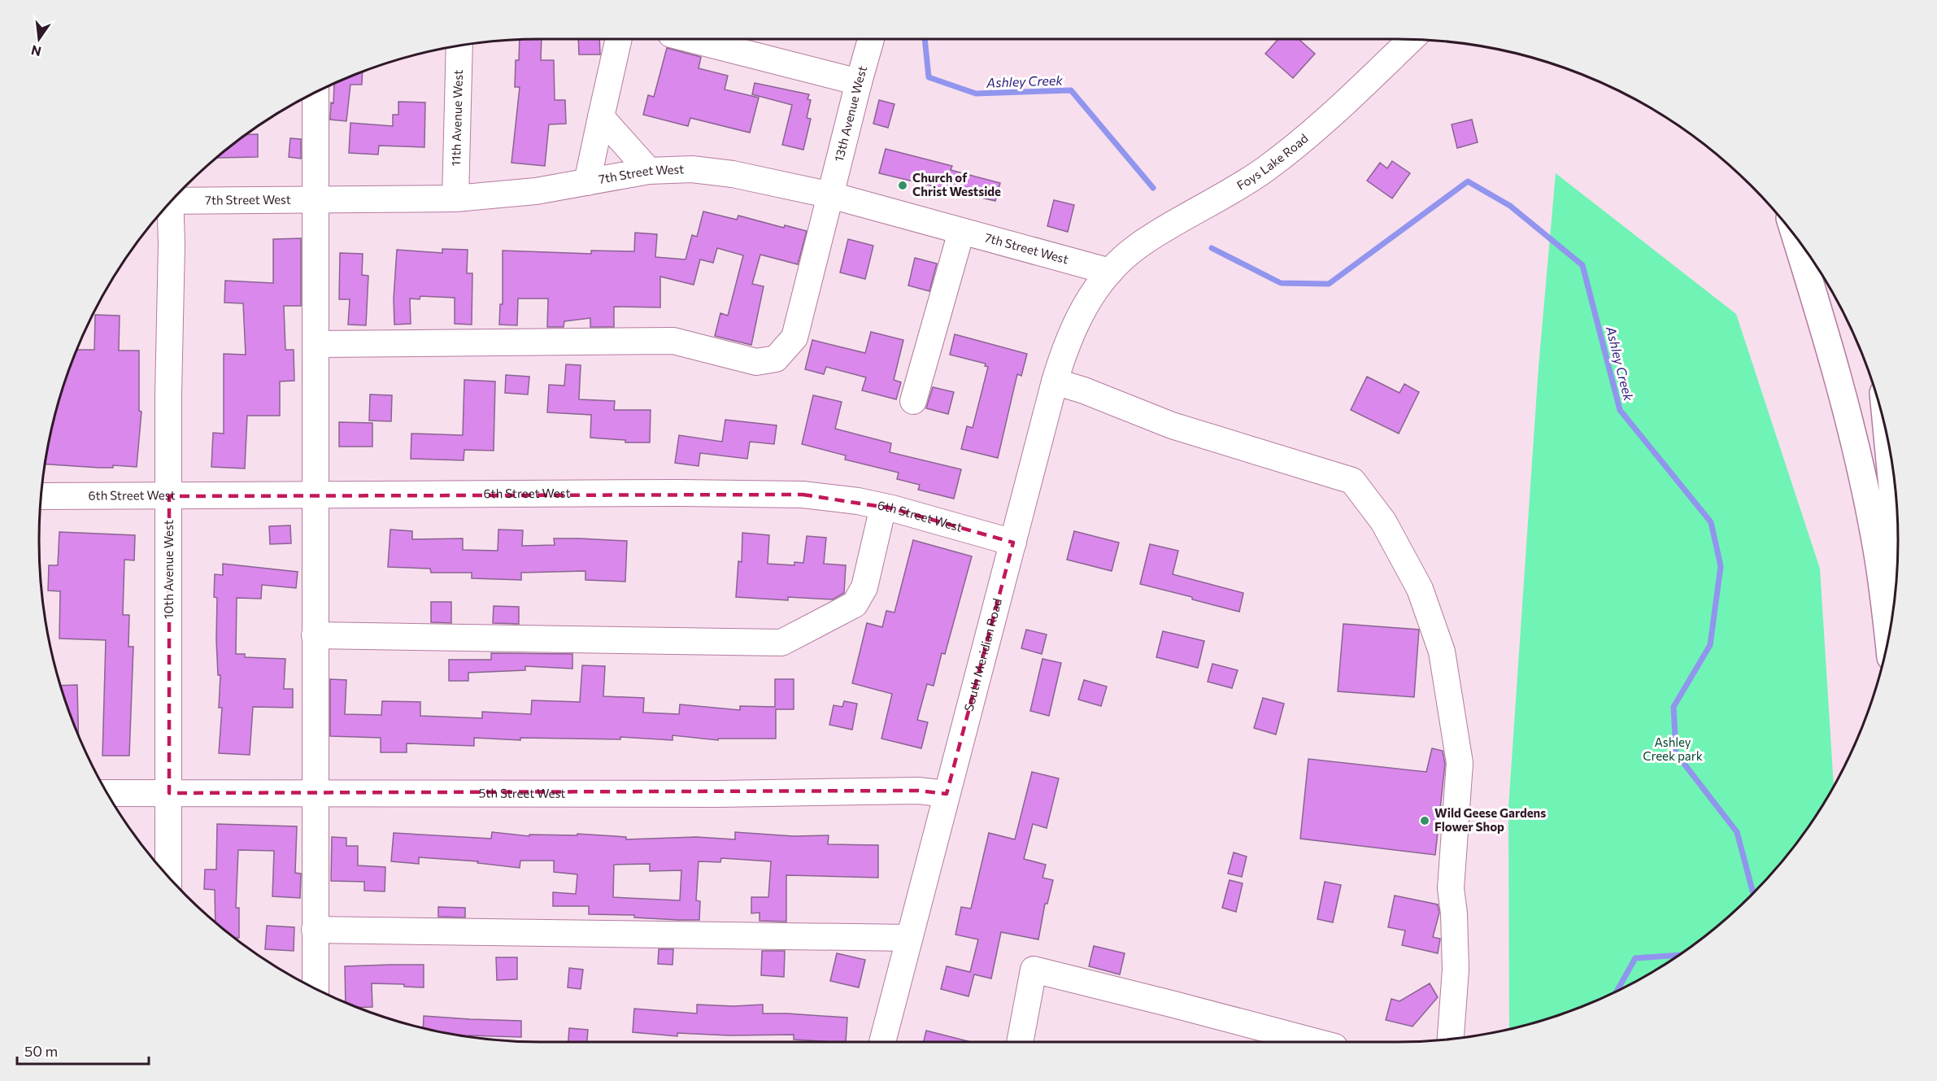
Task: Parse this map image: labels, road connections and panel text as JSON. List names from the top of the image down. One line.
{"streets":{"street":["13th Avenue West","11th Avenue West","Foys Lake Road","7th Street West","6th Street West","10th Avenue West","South Meridian Road","5th Street West"]},"crossings":[["13th Avenue West","7th Street West"],["11th Avenue West","7th Street West"],["Foys Lake Road","7th Street West"],["Foys Lake Road","South Meridian Road"],["7th Street West","South Meridian Road"],["6th Street West","10th Avenue West"],["6th Street West","South Meridian Road"],["10th Avenue West","5th Street West"],["South Meridian Road","5th Street West"]],"water":["Ashley Creek"],"parks":["Ashley Creek park"],"places":["Church of Christ Westside","Wild Geese Gardens Flower Shop"],"scale_bar":"50 m","north":"bottom"}
